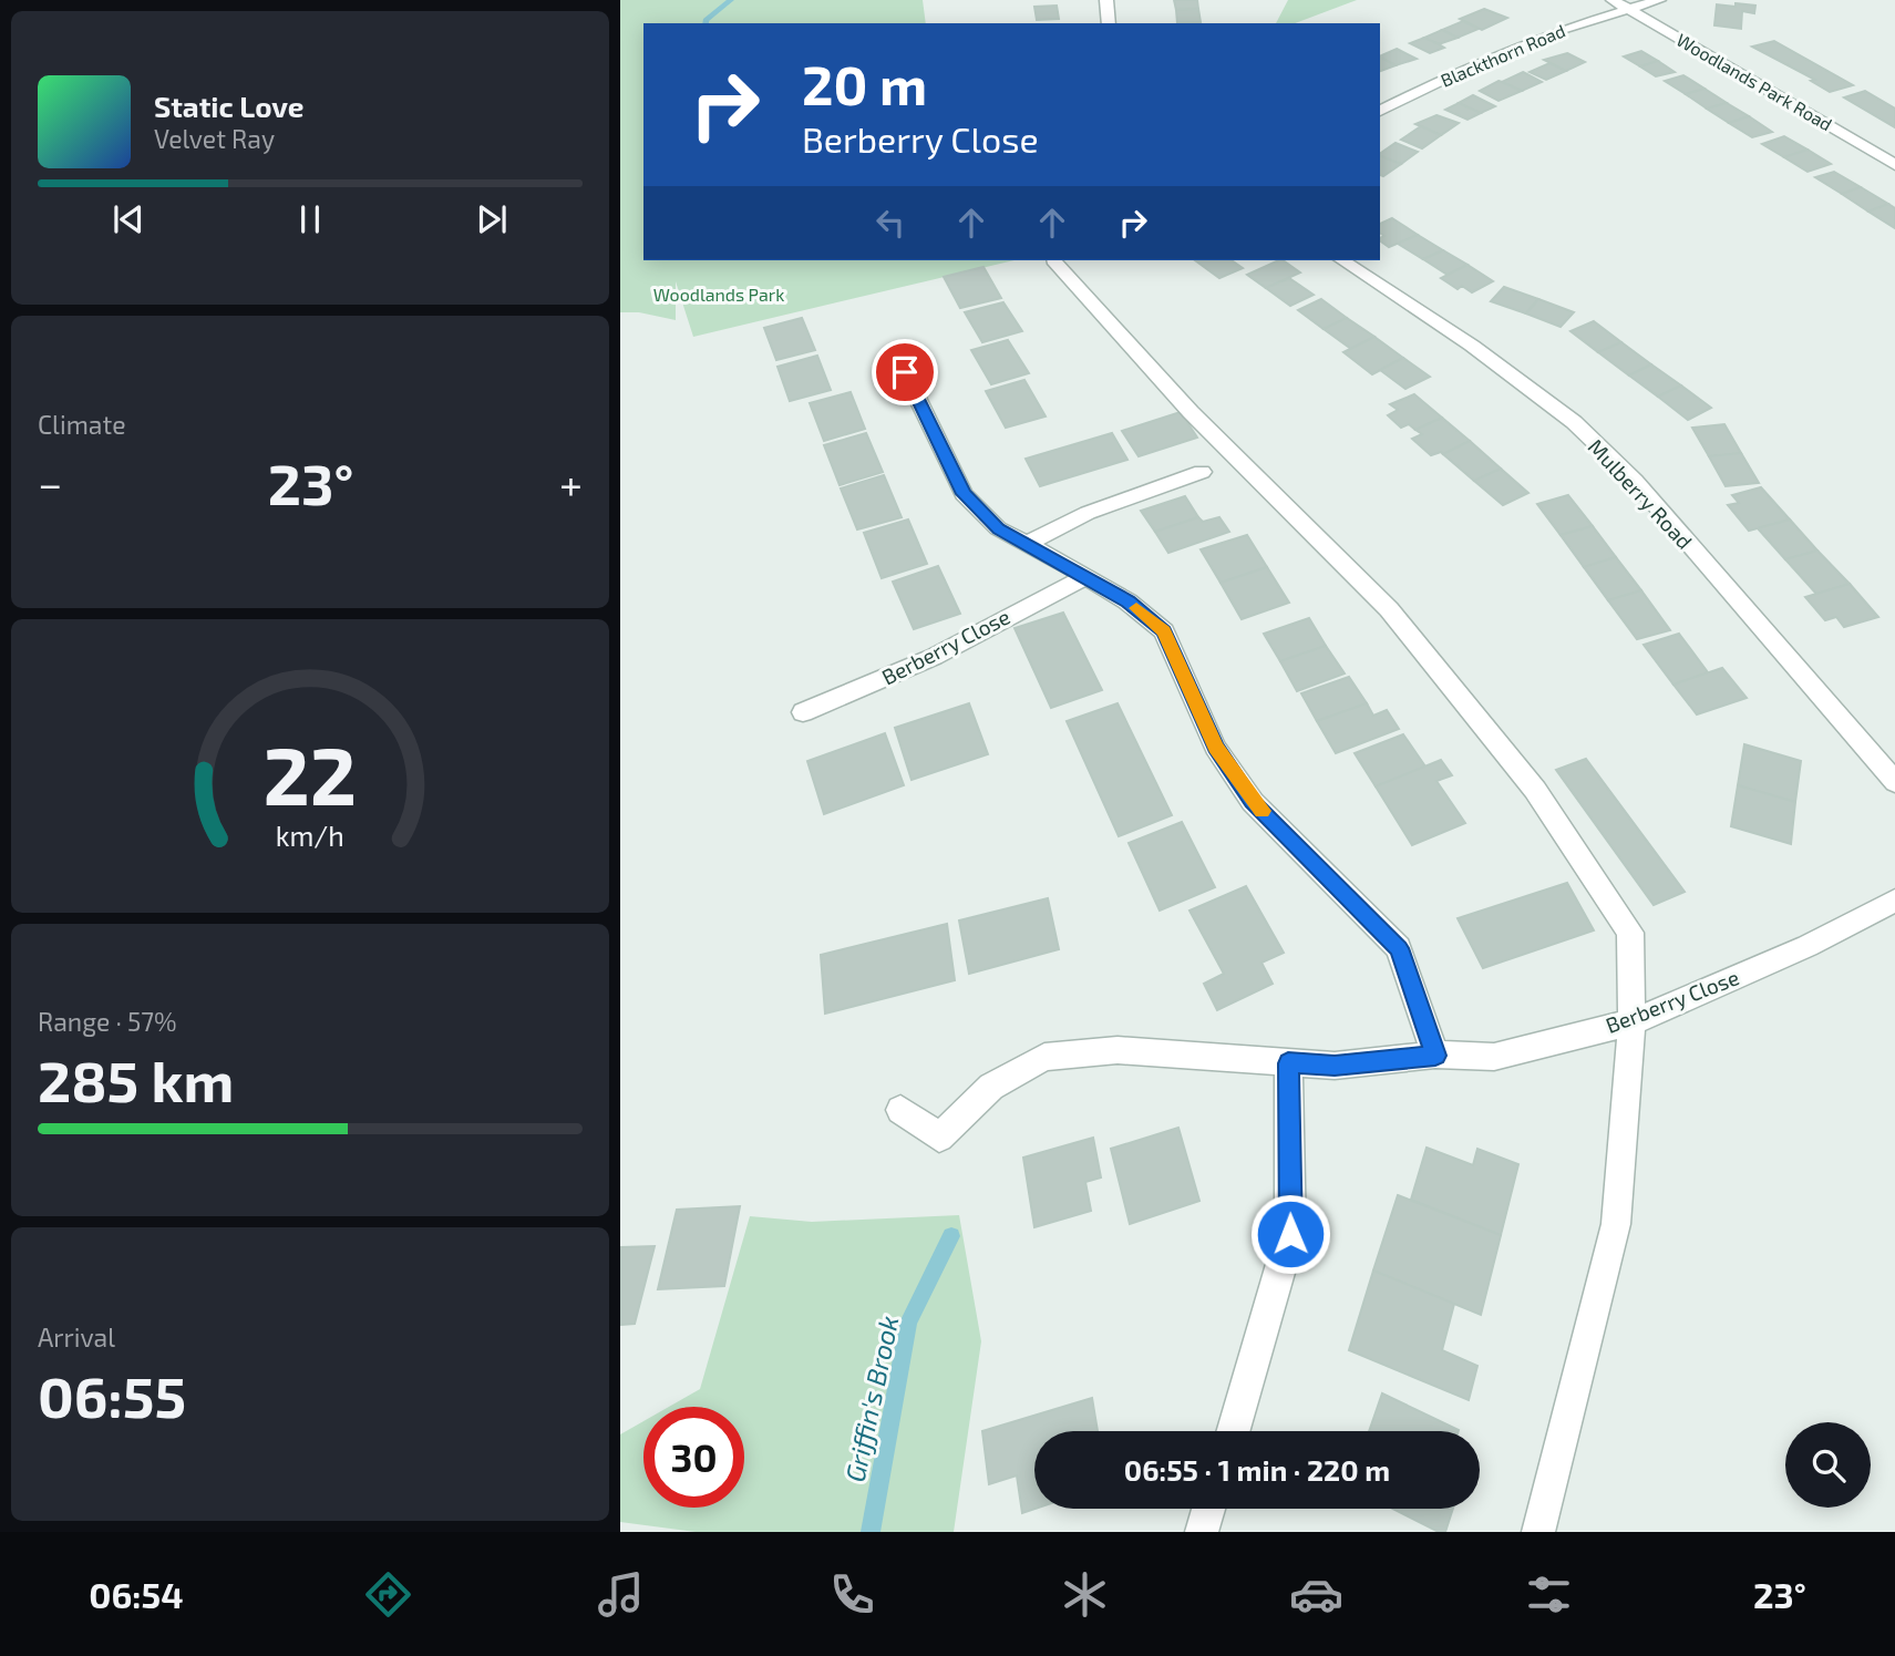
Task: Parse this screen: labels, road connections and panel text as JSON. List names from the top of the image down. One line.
{"streets":{"street":["Blackthorn Road","Woodlands Park Road","Mulberry Road","Berberry Close"]},"crossings":[["Blackthorn Road","Woodlands Park Road"]],"water":["Griffin's Brook"],"parks":["Woodlands Park"],"page":{"turn":["20 m","Berberry Close"],"song":["Static Love","Velvet Ray"],"tile":["Climate",["Range · 57%","285 km"],["Arrival","06:55"]],"heat":["−","23°","+"],"limit":"30","trip":"06:55 · 1 min · 220 m","tabs":["06:54","23°"],"gauge":["22","km/h"]}}
